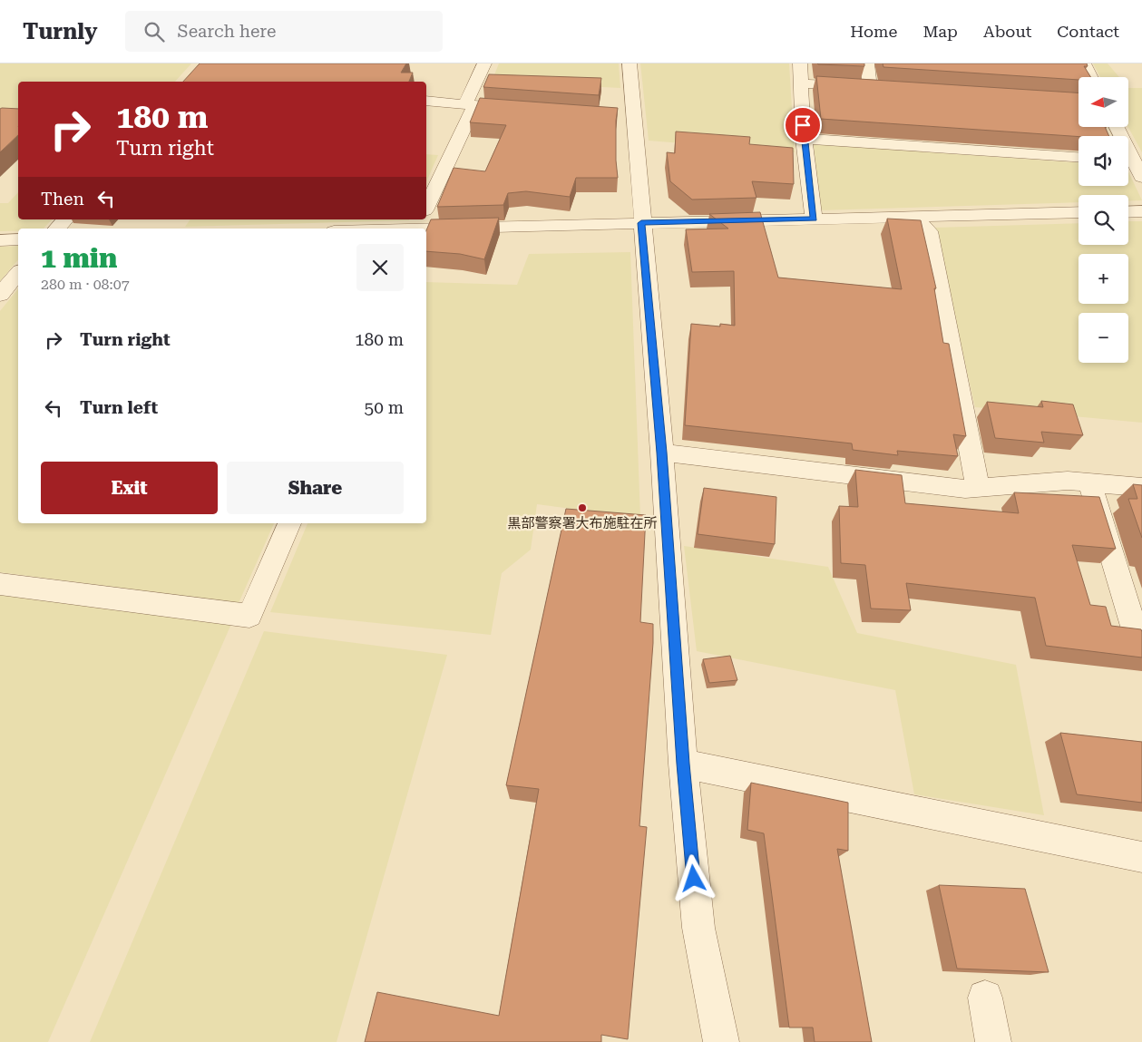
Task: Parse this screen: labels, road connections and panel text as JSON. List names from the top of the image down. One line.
{"places":["黒部警察署大布施駐在所"],"north":"left","page":{"header":"Turnly","search":"Search here","nav":["Home","Map","About","Contact"],"map_buttons":["+","−"],"turn":["180 m","Turn right"],"then":"Then","heading":["1 min","280 m · 08:07"],"list":[{"name":"Turn right","value":"180 m"},{"name":"Turn left","value":"50 m"}],"buttons":["Exit","Share"]}}
